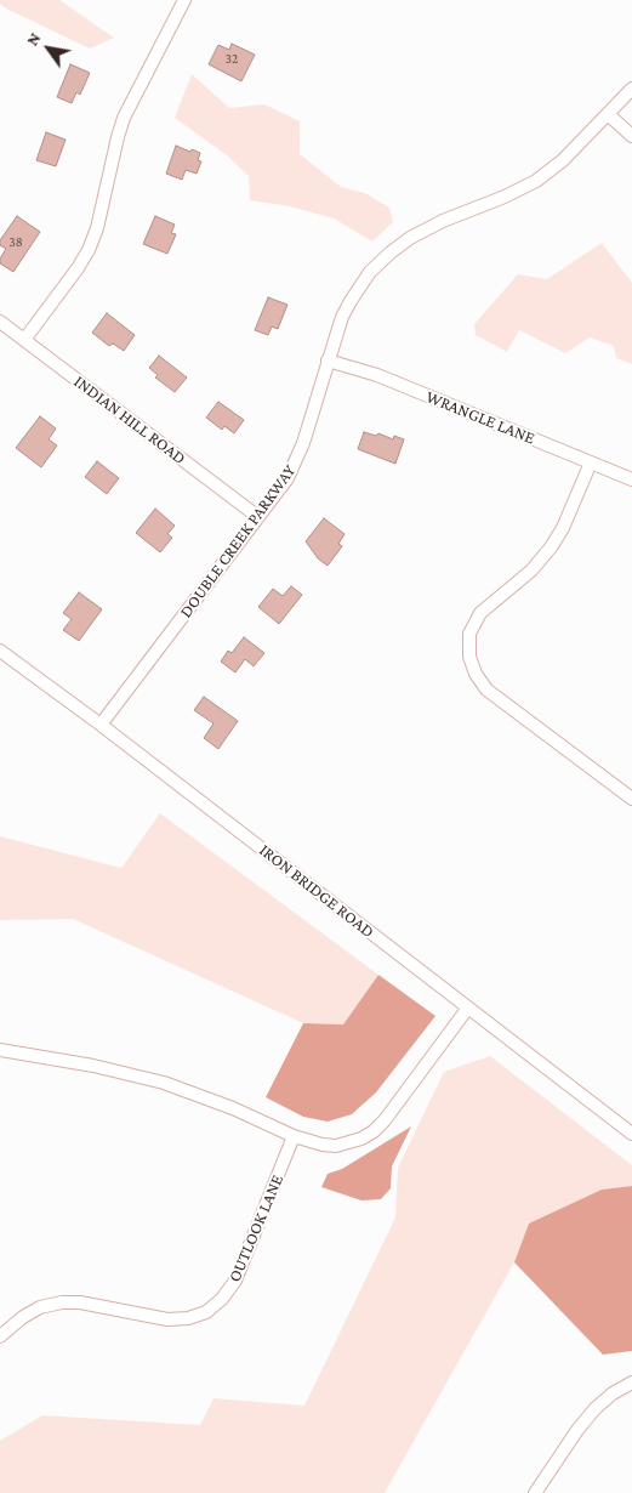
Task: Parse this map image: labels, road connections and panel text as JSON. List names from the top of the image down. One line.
{"streets":{"street":["WRANGLE LANE","INDIAN HILL ROAD","DOUBLE CREEK PARKWAY","IRON BRIDGE ROAD","OUTLOOK LANE"]},"crossings":[["WRANGLE LANE","DOUBLE CREEK PARKWAY"],["INDIAN HILL ROAD","DOUBLE CREEK PARKWAY"],["DOUBLE CREEK PARKWAY","IRON BRIDGE ROAD"]],"house_numbers":["32","38"],"north":"top left"}
